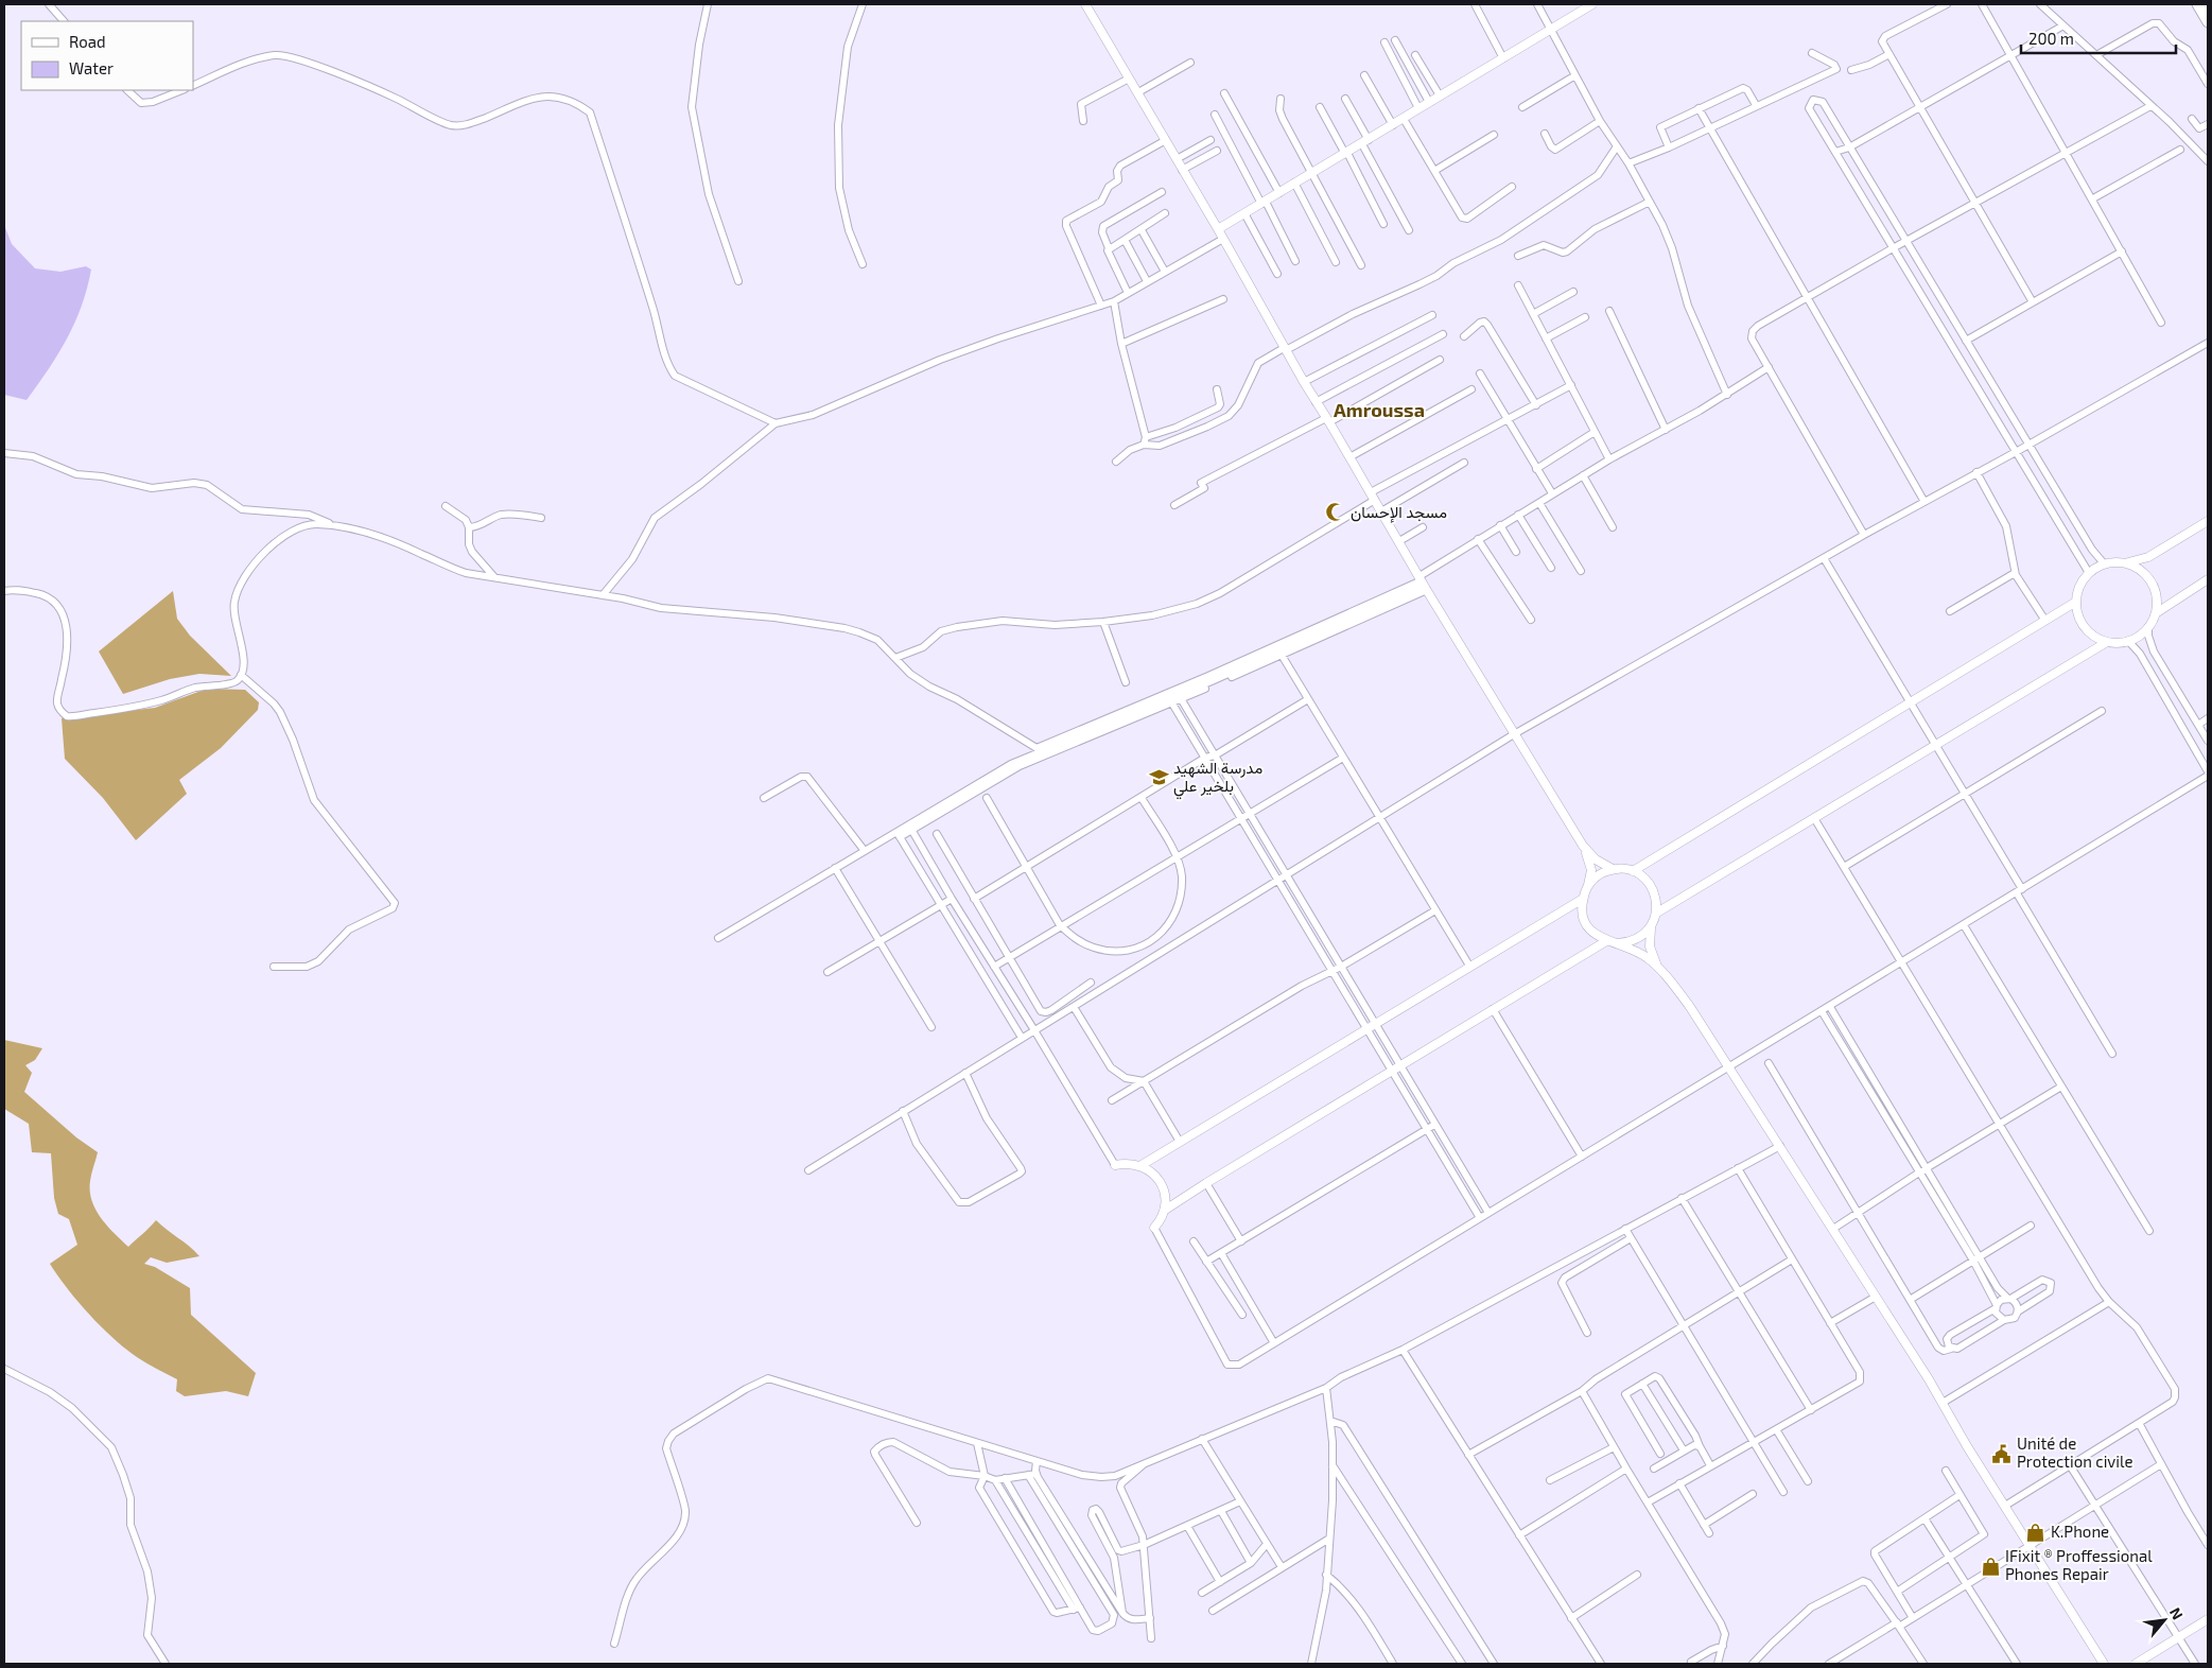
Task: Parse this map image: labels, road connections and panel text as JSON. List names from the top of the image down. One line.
{"districts":["Amroussa"],"places":{"mosque":["مسجد الإحسان"],"school or university":["مدرسة الشهيد بلخير علي"],"public building":["Unité de Protection civile"],"shop":["K.Phone","IFixit ® Proffessional Phones Repair"]},"legend":["Road","Water"],"scale_bar":"200 m","north":"top right"}
